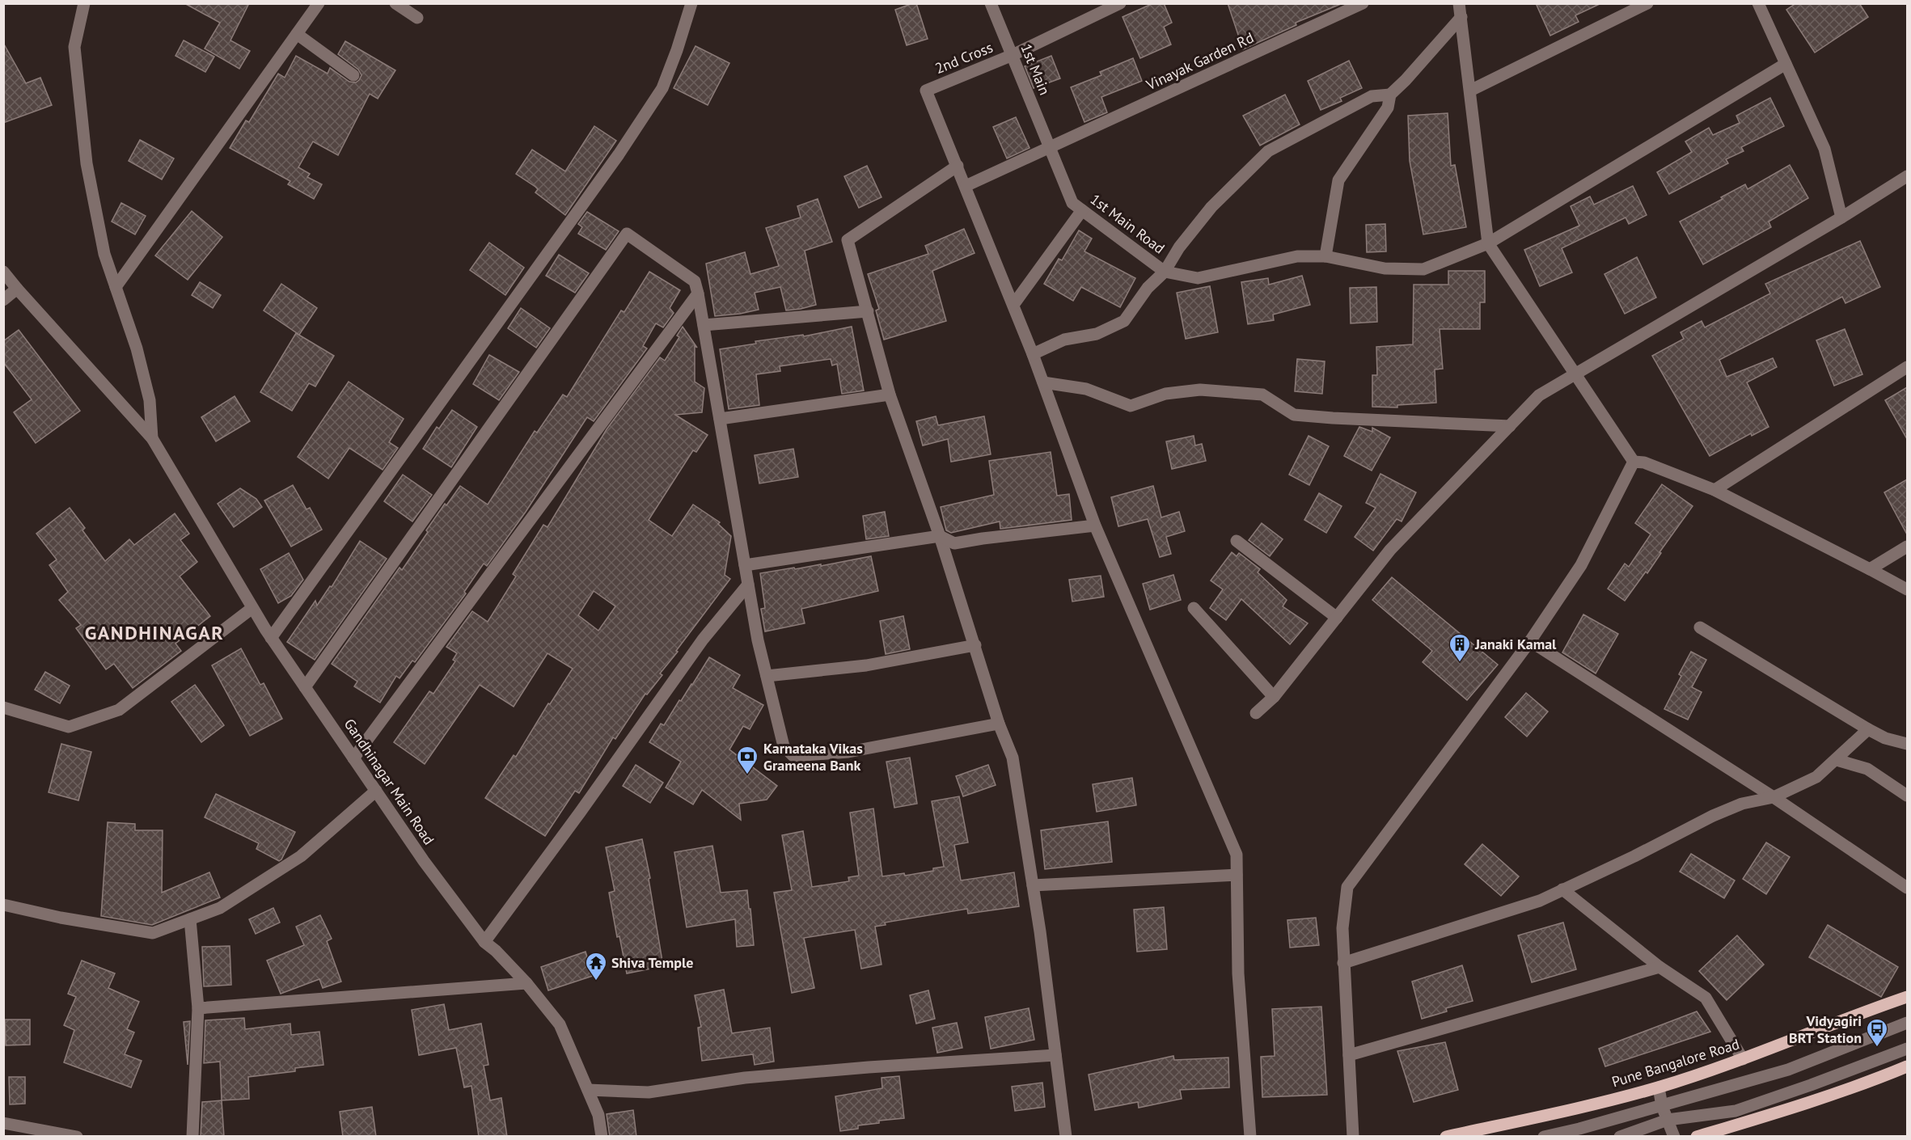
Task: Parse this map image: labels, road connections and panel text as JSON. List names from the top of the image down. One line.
{"streets":{"main road":["Pune Bangalore Road"],"street":["2nd Cross","Vinayak Garden Rd","1st Main","1st Main Road","Gandhinagar Main Road"]},"crossings":[["2nd Cross","1st Main"],["Vinayak Garden Rd","1st Main"],["Vinayak Garden Rd","1st Main Road"],["1st Main","1st Main Road"]],"districts":["GANDHINAGAR"],"places":{"building":["Janaki Kamal"],"bank":["Karnataka Vikas Grameena Bank"],"temple":["Shiva Temple"],"bus stop":["Vidyagiri BRT Station"]}}
